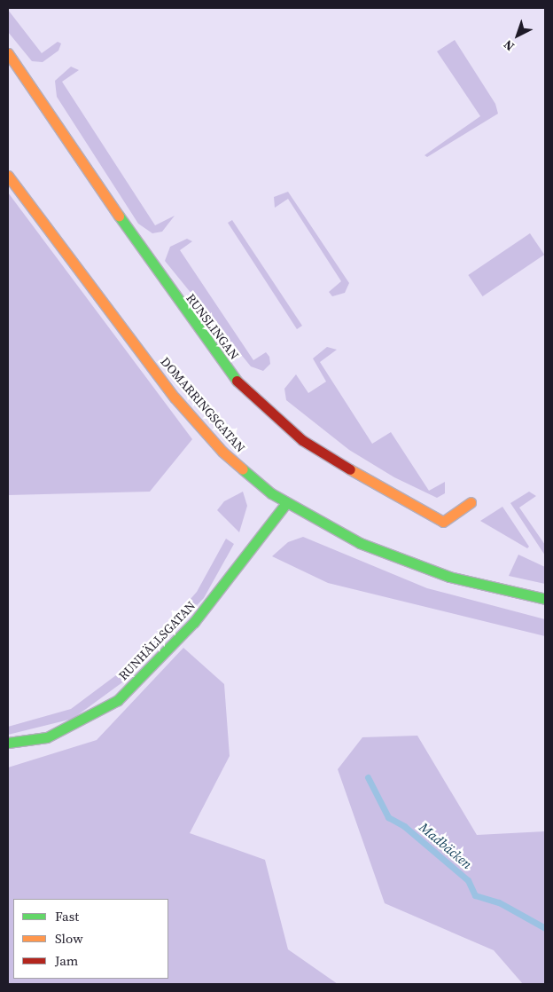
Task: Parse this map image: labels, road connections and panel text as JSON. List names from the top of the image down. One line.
{"streets":{"street":["RUNSLINGAN","DOMARRINGSGATAN","RUNHÄLLSGATAN"]},"crossings":[["DOMARRINGSGATAN","RUNHÄLLSGATAN"]],"water":["Madbäcken"],"legend":["Fast","Slow","Jam"],"north":"bottom left"}
